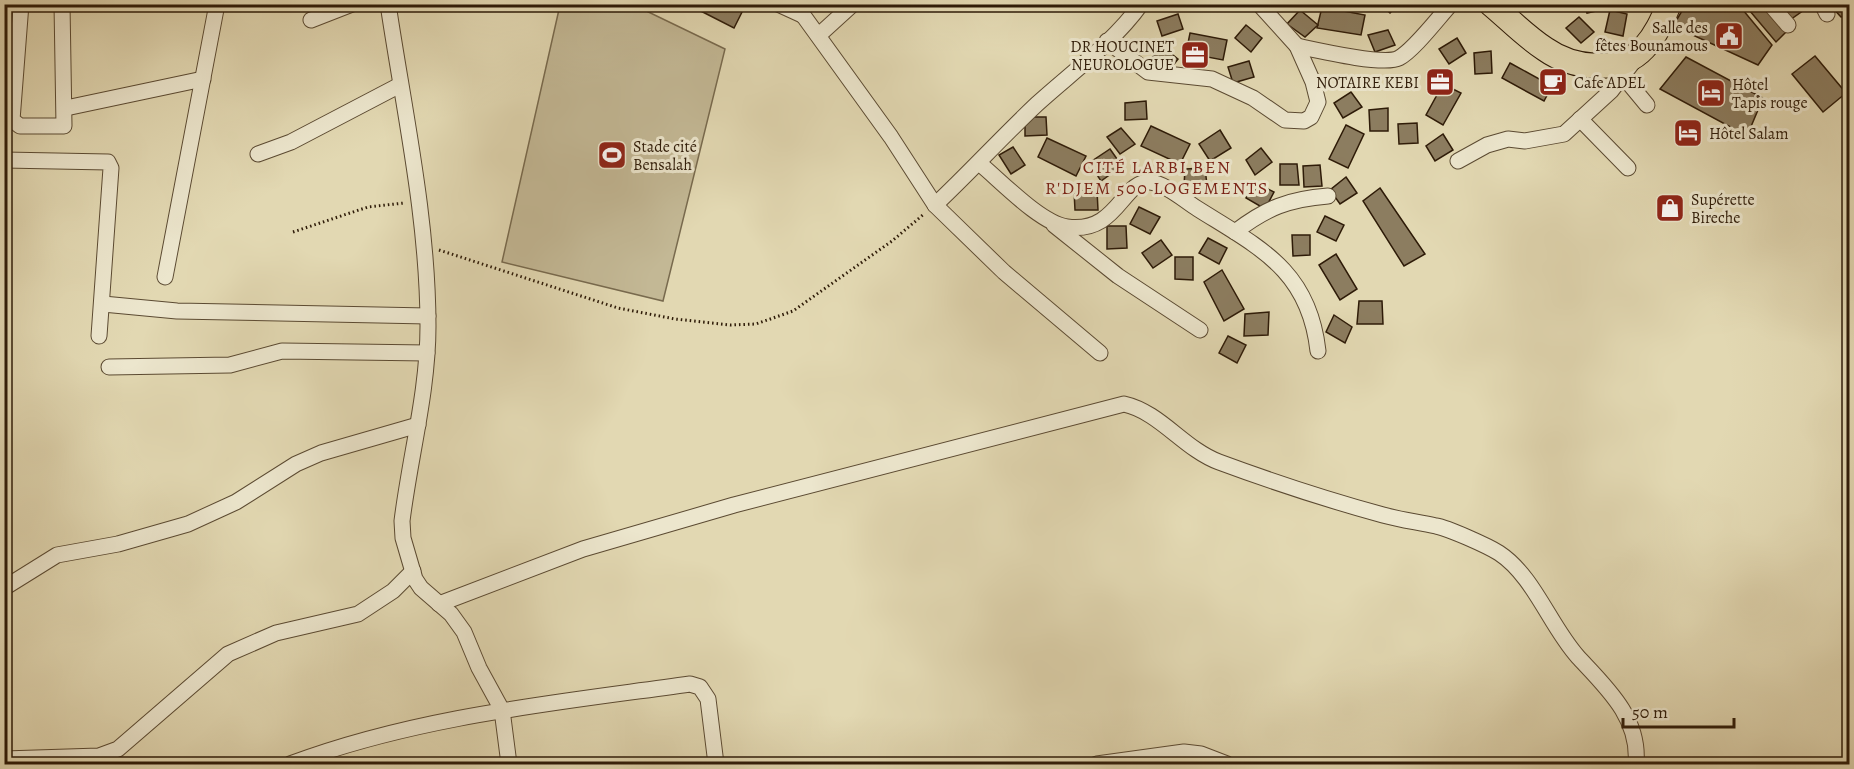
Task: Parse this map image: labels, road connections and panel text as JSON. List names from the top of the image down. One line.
{"districts":["CITÉ LARBI BEN R'DJEM 500 LOGEMENTS"],"places":{"public building":["Salle des fêtes Bounamous"],"office":["DR HOUCINET NEUROLOGUE","NOTAIRE KEBI"],"cafe":["Cafe ADEL"],"hotel":["Hôtel Tapis rouge","Hôtel Salam"],"sports":["Stade cité Bensalah"],"shop":["Supérette Bireche"]},"scale_bar":"50 m"}
